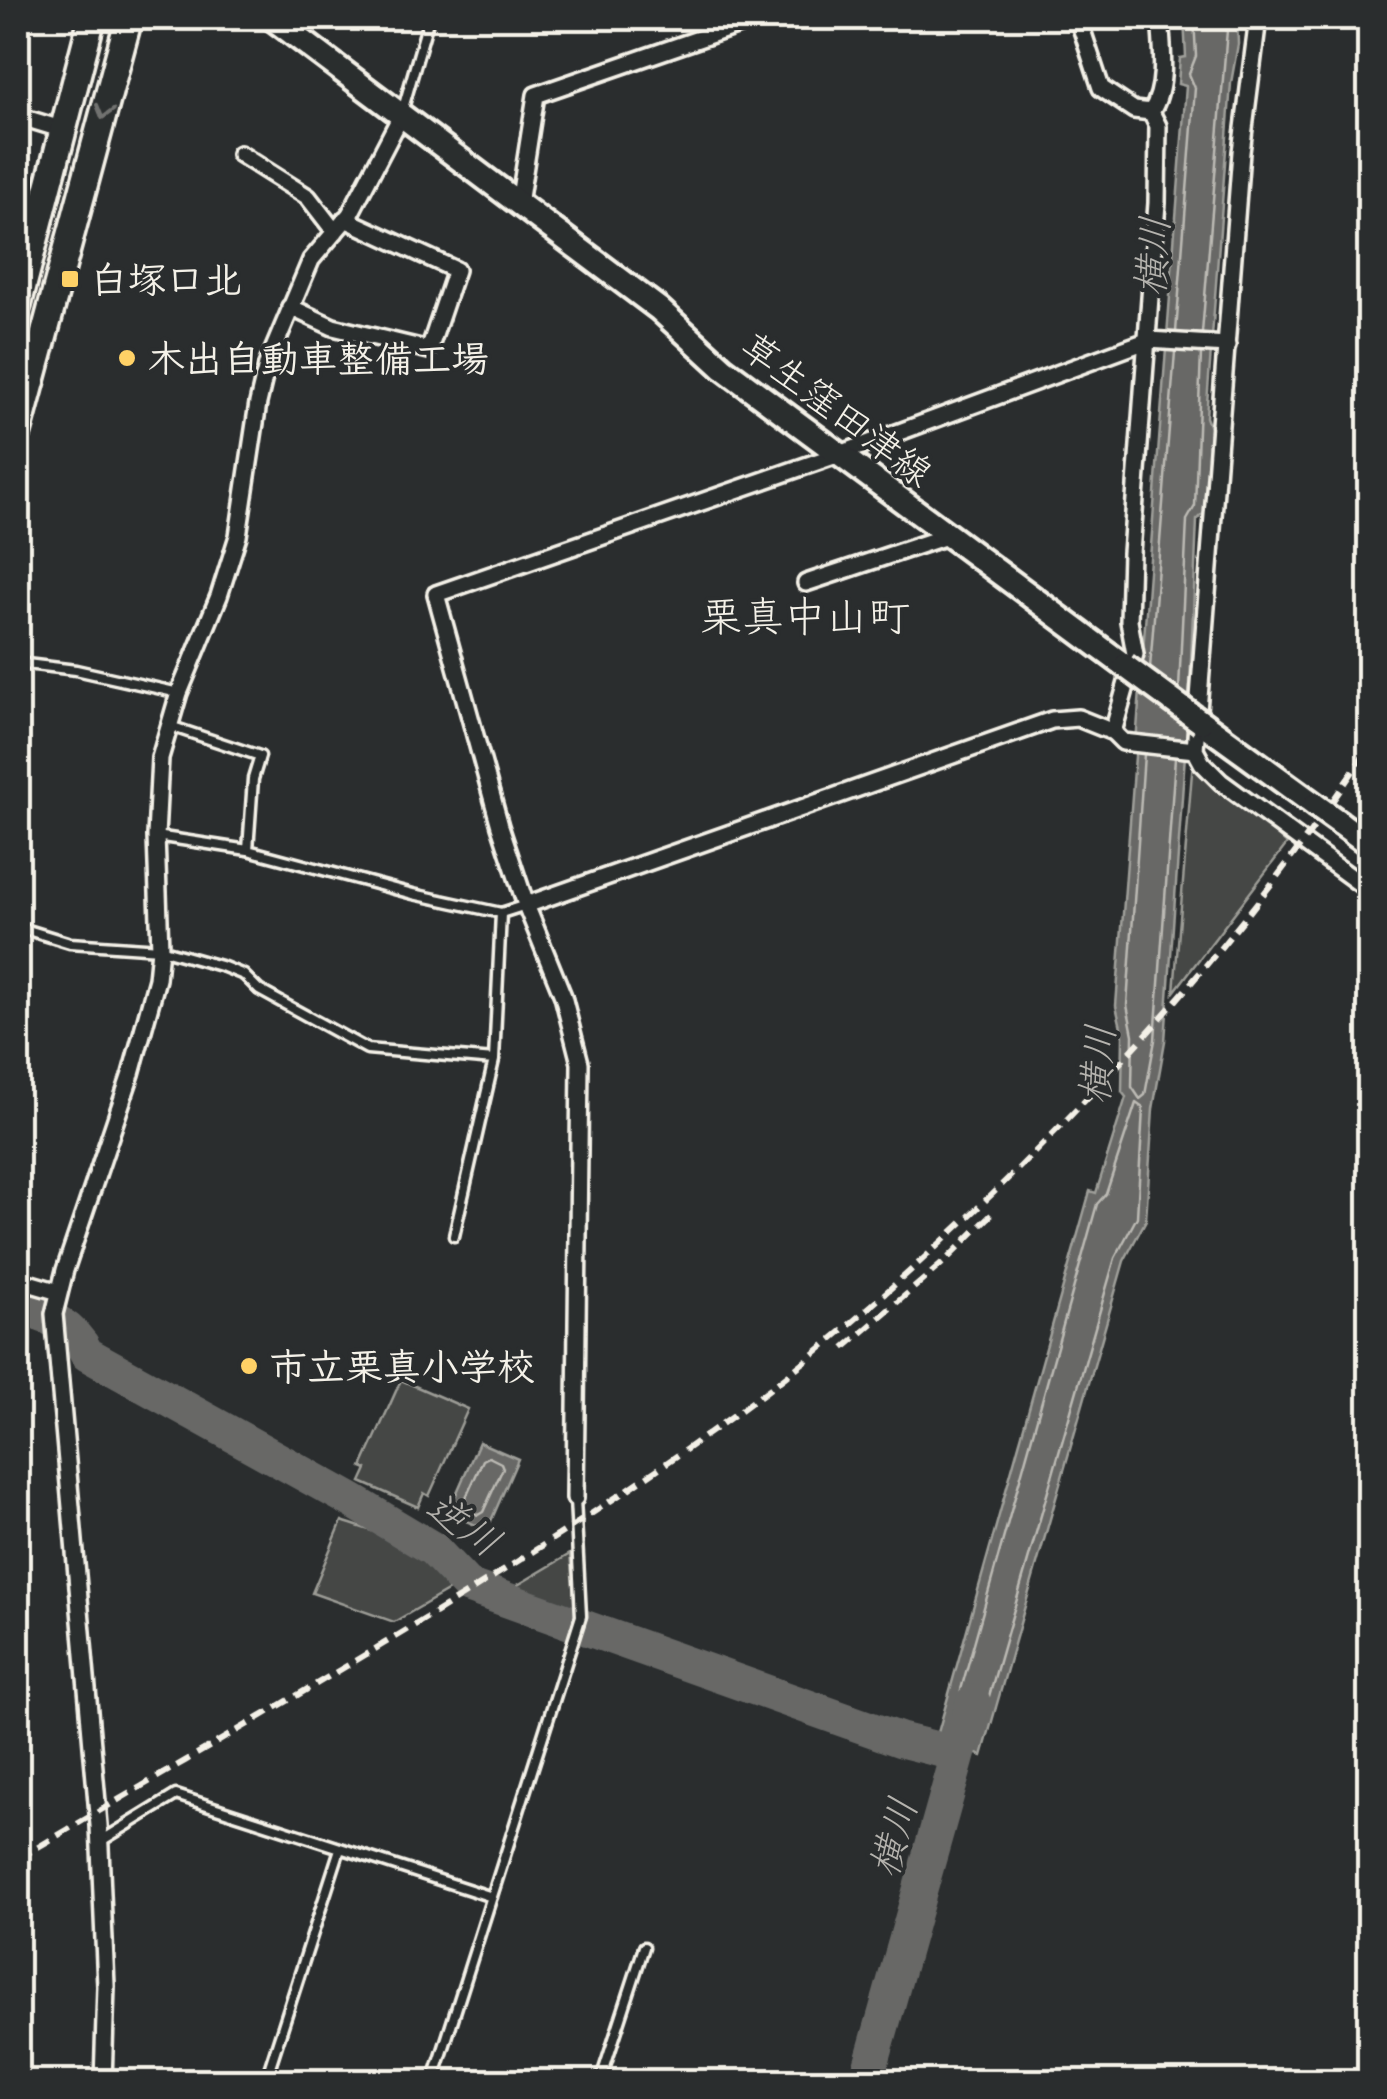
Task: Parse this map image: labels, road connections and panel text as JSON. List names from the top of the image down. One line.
{"streets":{"main road":["草生窪田津線"]},"districts":["栗真中山町"],"water":["横川","逆川"],"places":{"transit":["白塚口北"],"other":["木出自動車整備工場","市立栗真小学校"]}}
